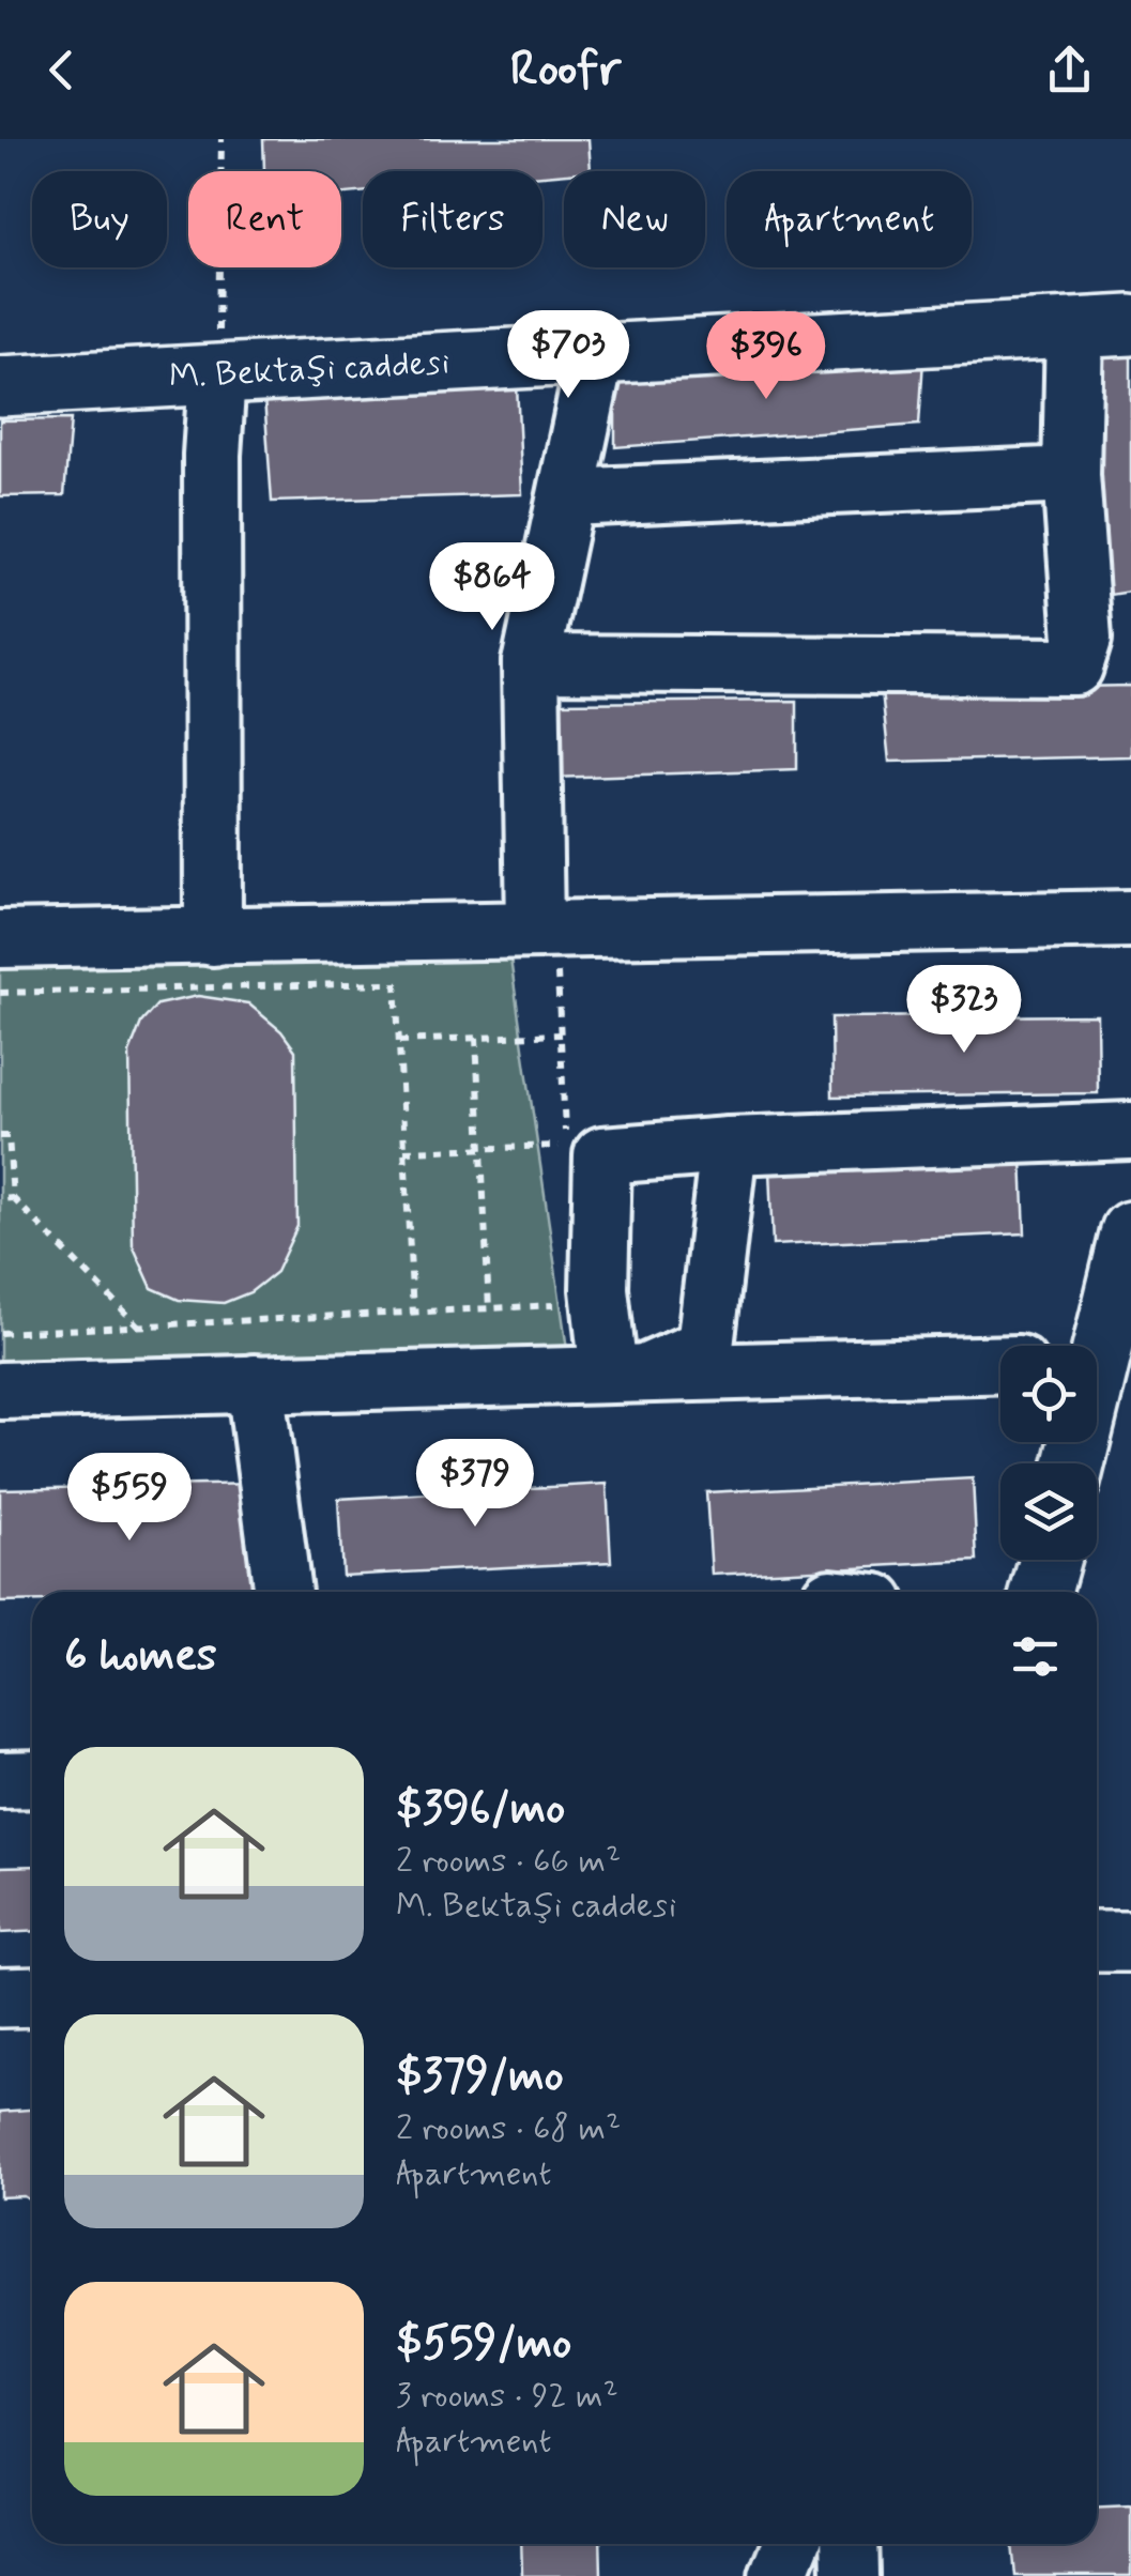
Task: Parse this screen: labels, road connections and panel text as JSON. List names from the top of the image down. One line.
{"streets":{"main road":["M. Bektaşi caddesi"]},"page":{"header":"Roofr","chip":["Buy","Rent","Filters","New","Apartment"],"price":["$703","$396","$864","$323","$379","$559"],"heading":"6 homes","list":[{"name":"$396/mo","note":"2 rooms · 66 m² · M. Bektaşi caddesi"},{"name":"$379/mo","note":"2 rooms · 68 m² · Apartment"},{"name":"$559/mo","note":"3 rooms · 92 m² · Apartment"}]}}
